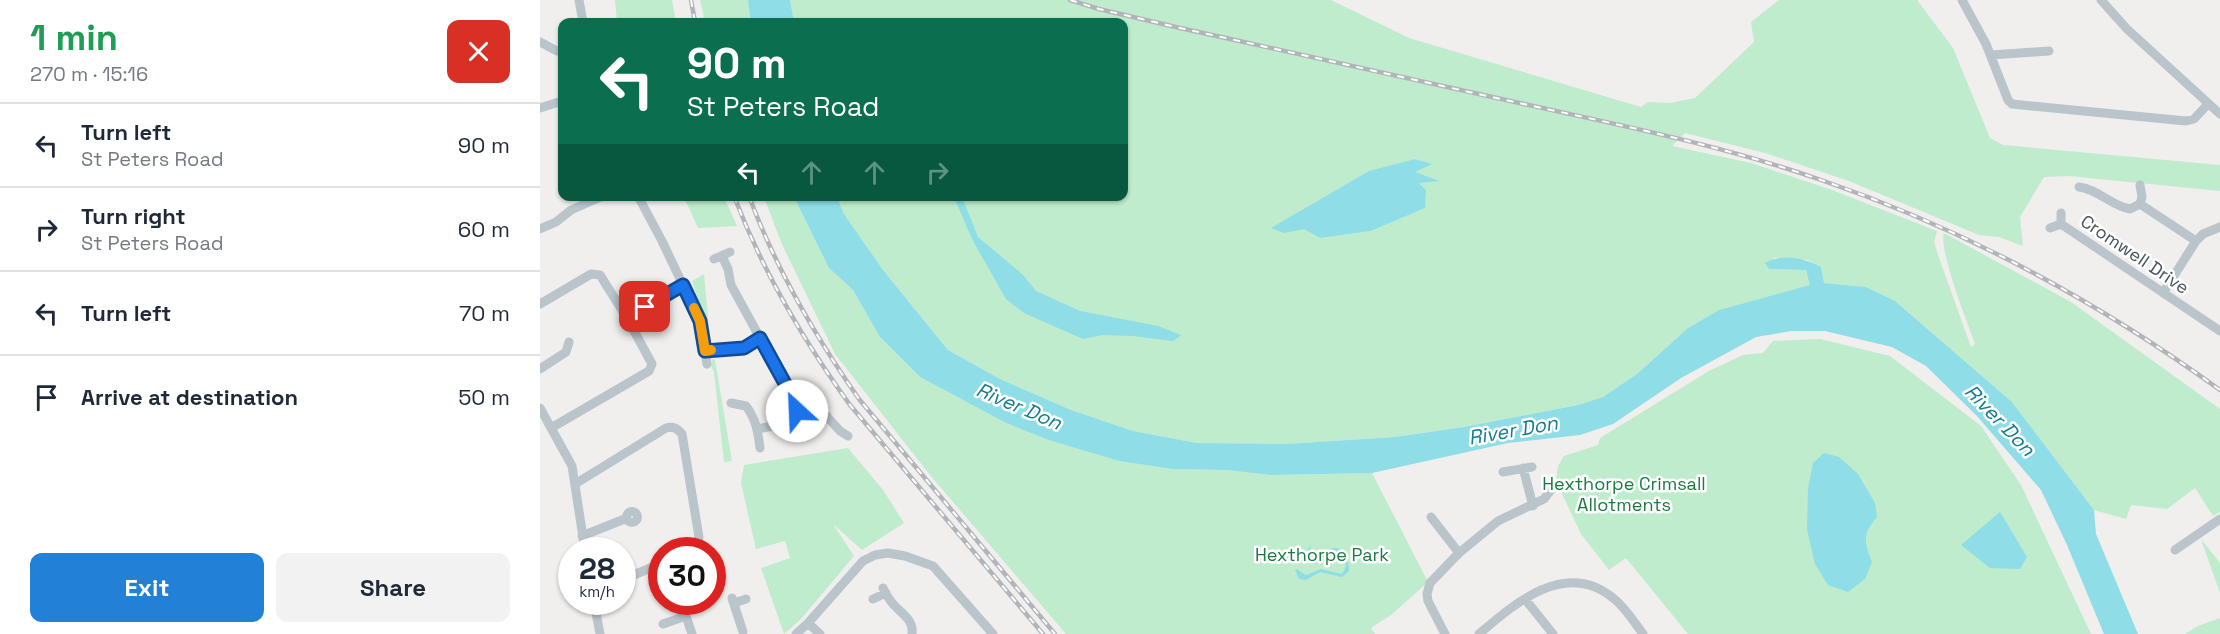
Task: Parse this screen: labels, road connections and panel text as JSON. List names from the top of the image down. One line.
{"streets":{"street":["Cromwell Drive"]},"water":["River Don"],"parks":["Hexthorpe Crimsall Allotments","Hexthorpe Park"],"page":{"heading":["1 min","270 m · 15:16"],"turn":["90 m","St Peters Road"],"list":[{"name":"Turn left","note":"St Peters Road","value":"90 m"},{"name":"Turn right","note":"St Peters Road","value":"60 m"},{"name":"Turn left","value":"70 m"},{"name":"Arrive at destination","value":"50 m"}],"speed":"28 km/h","limit":"30","buttons":["Exit","Share"]}}
